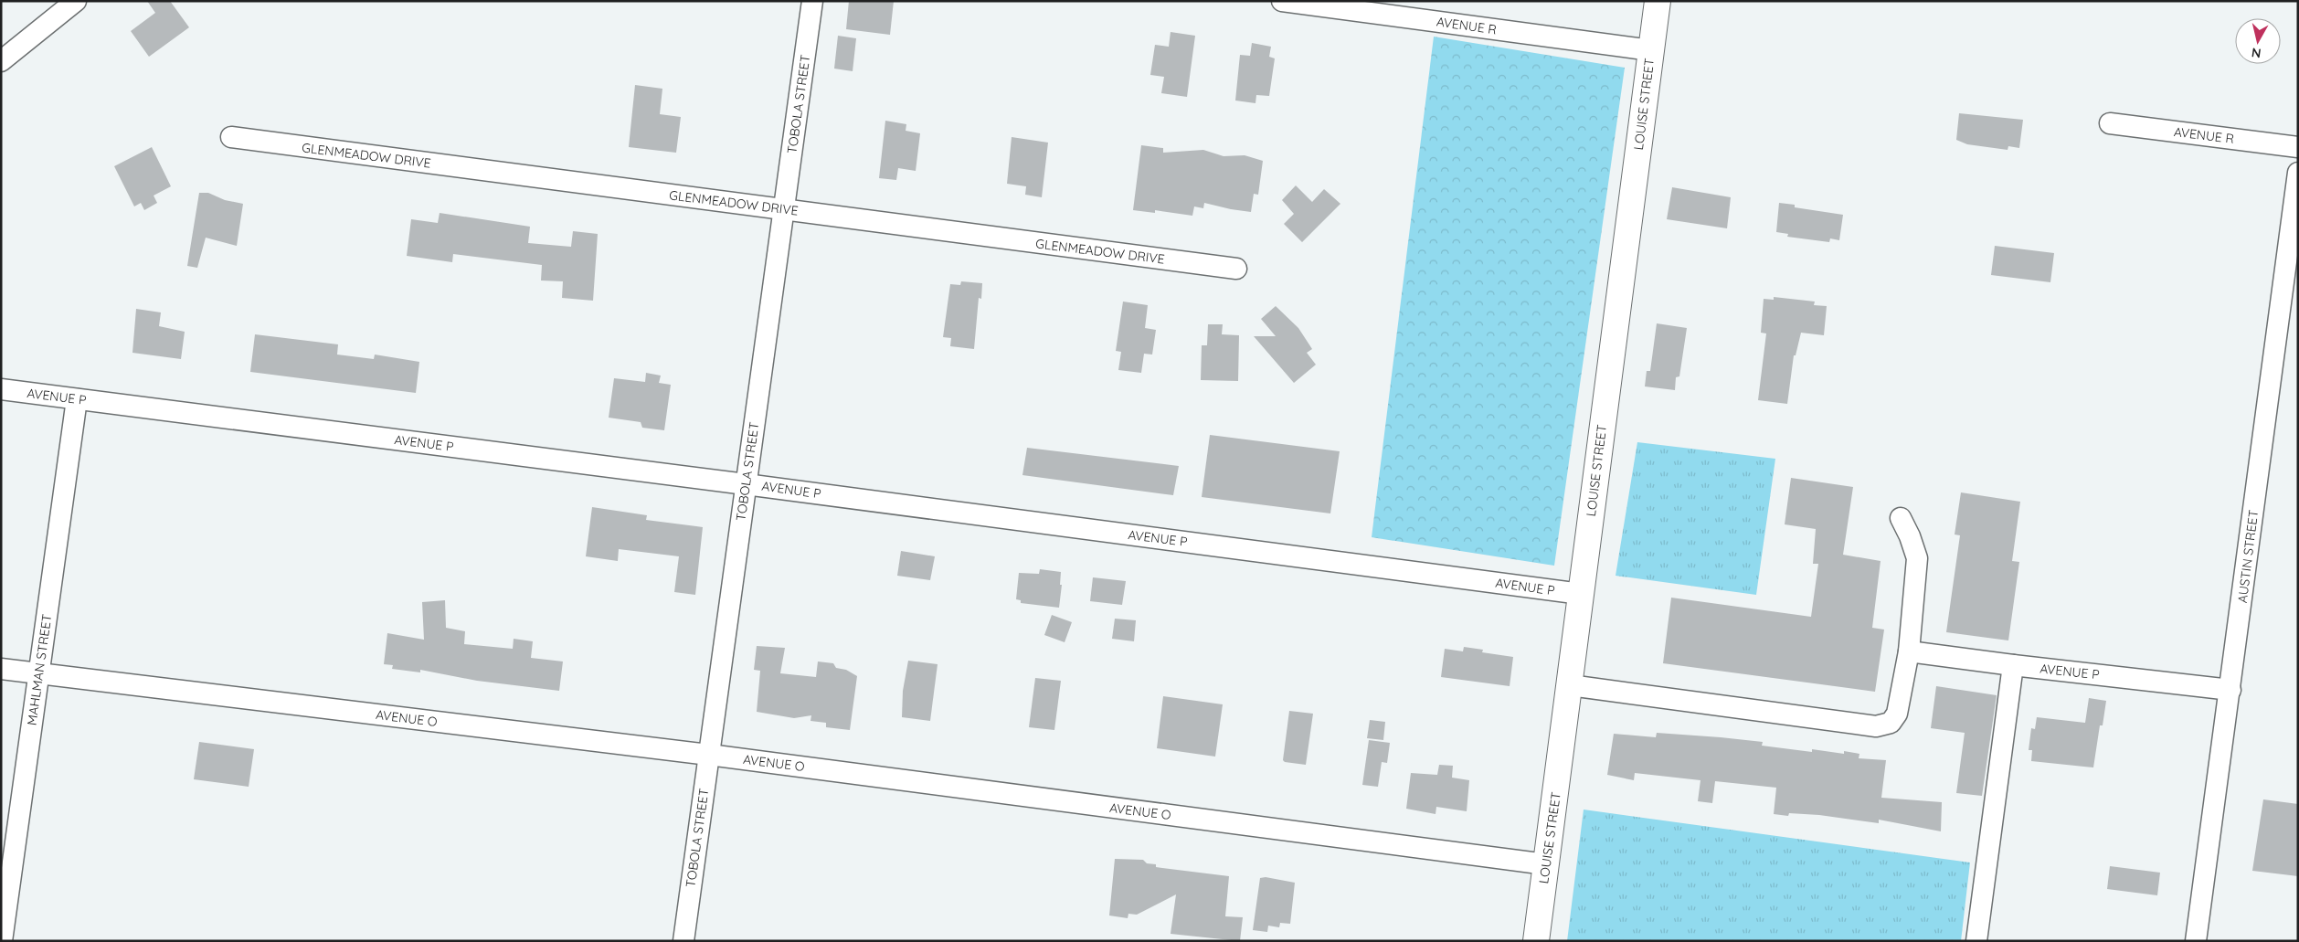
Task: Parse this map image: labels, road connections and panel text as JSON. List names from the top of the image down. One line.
{"streets":{"street":["AVENUE R","TOBOLA STREET","LOUISE STREET","GLENMEADOW DRIVE","AVENUE P","AUSTIN STREET","MAHLMAN STREET","AVENUE O"]},"crossings":[["AVENUE R","LOUISE STREET"],["TOBOLA STREET","GLENMEADOW DRIVE"],["TOBOLA STREET","AVENUE P"],["TOBOLA STREET","AVENUE O"],["LOUISE STREET","AVENUE P"],["LOUISE STREET","AVENUE O"],["AVENUE P","AUSTIN STREET"],["AVENUE P","MAHLMAN STREET"],["MAHLMAN STREET","AVENUE O"]],"north":"bottom"}
